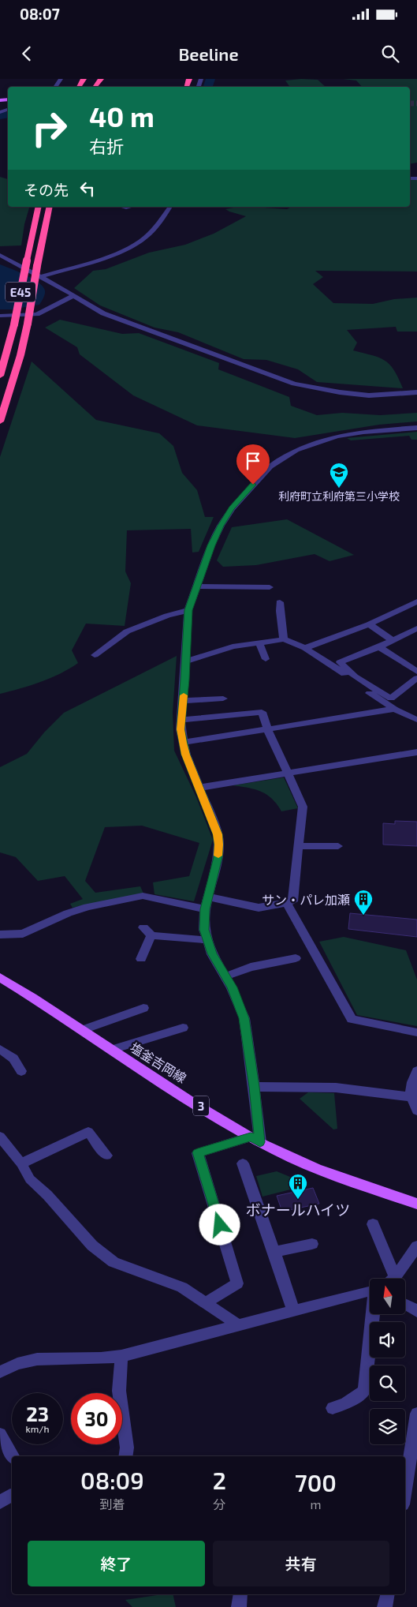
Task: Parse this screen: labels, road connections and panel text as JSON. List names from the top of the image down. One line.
{"streets":{"highway":["E45"],"main road":["塩釜吉岡線","3"]},"places":{"school or university":["利府町立利府第三小学校"],"building":["サン・パレ加瀬","ボナールハイツ"]},"north":"top","page":{"status":"08:07","header":"Beeline","turn":["40 m","右折"],"then":"その先","speed":"23 km/h","limit":"30","eta":["08:09","到着","2","分","700","m"],"buttons":["終了","共有"]}}
